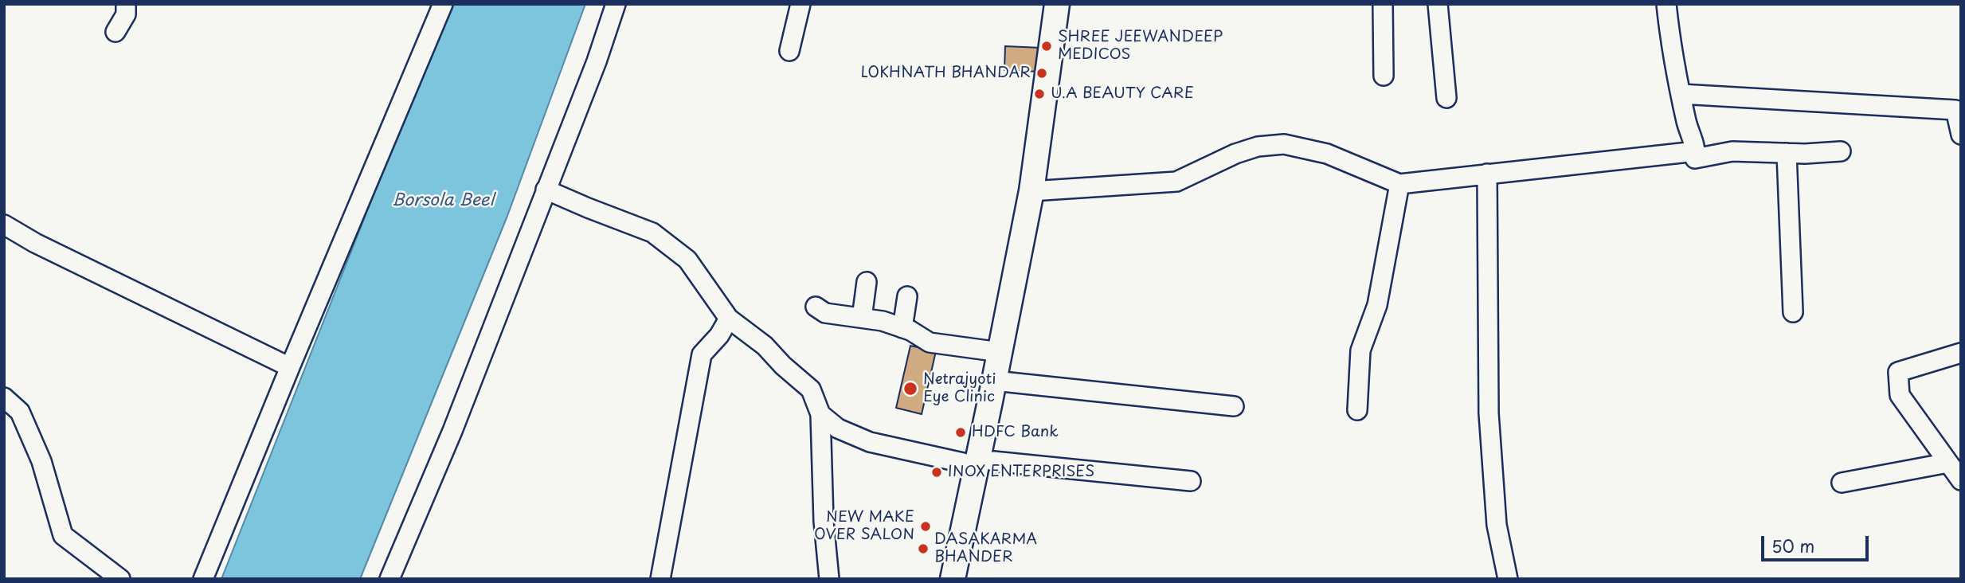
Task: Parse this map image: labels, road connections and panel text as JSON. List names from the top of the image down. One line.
{"water":["Borsola Beel"],"places":["SHREE JEEWANDEEP MEDICOS","LOKHNATH BHANDAR","U.A BEAUTY CARE","Netrajyoti Eye Clinic","HDFC Bank","INOX ENTERPRISES","NEW MAKE OVER SALON","DASAKARMA BHANDER"],"scale_bar":"50 m"}
